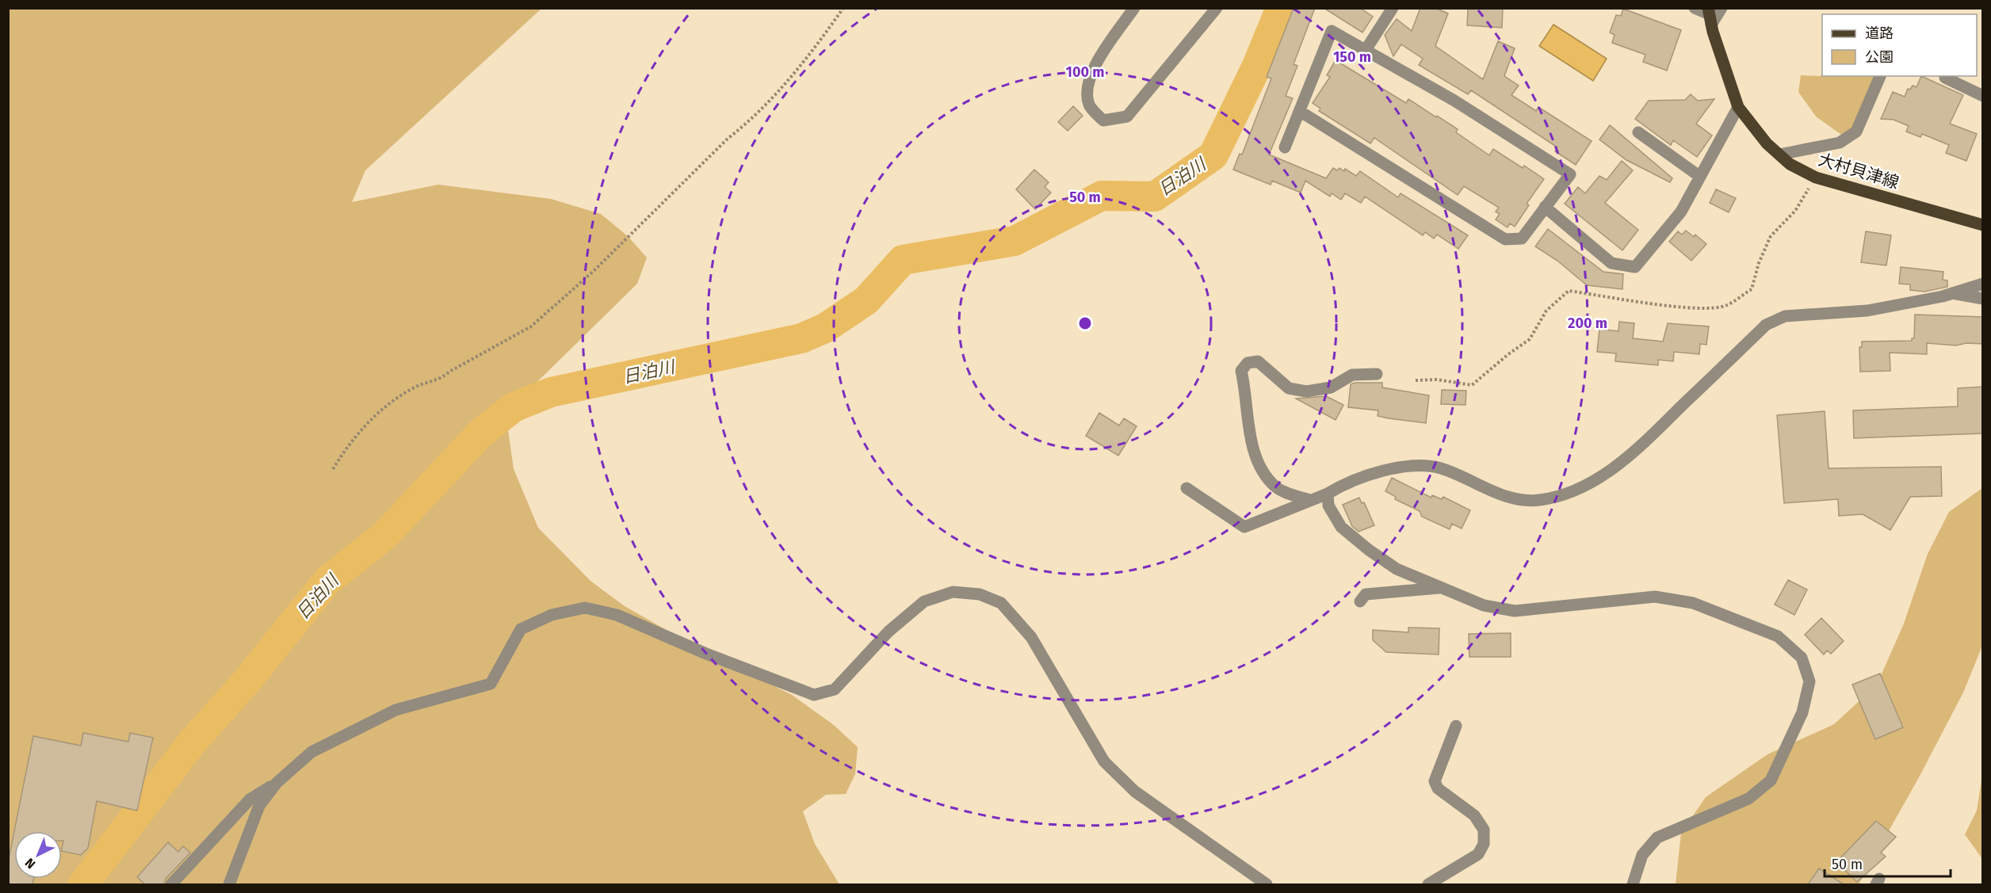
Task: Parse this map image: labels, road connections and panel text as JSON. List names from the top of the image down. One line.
{"streets":{"main road":["大村貝津線"]},"water":["日泊川"],"legend":["道路","公園"],"scale_bar":"50 m","north":"bottom left","rings":["150 m","100 m","50 m","200 m"]}
